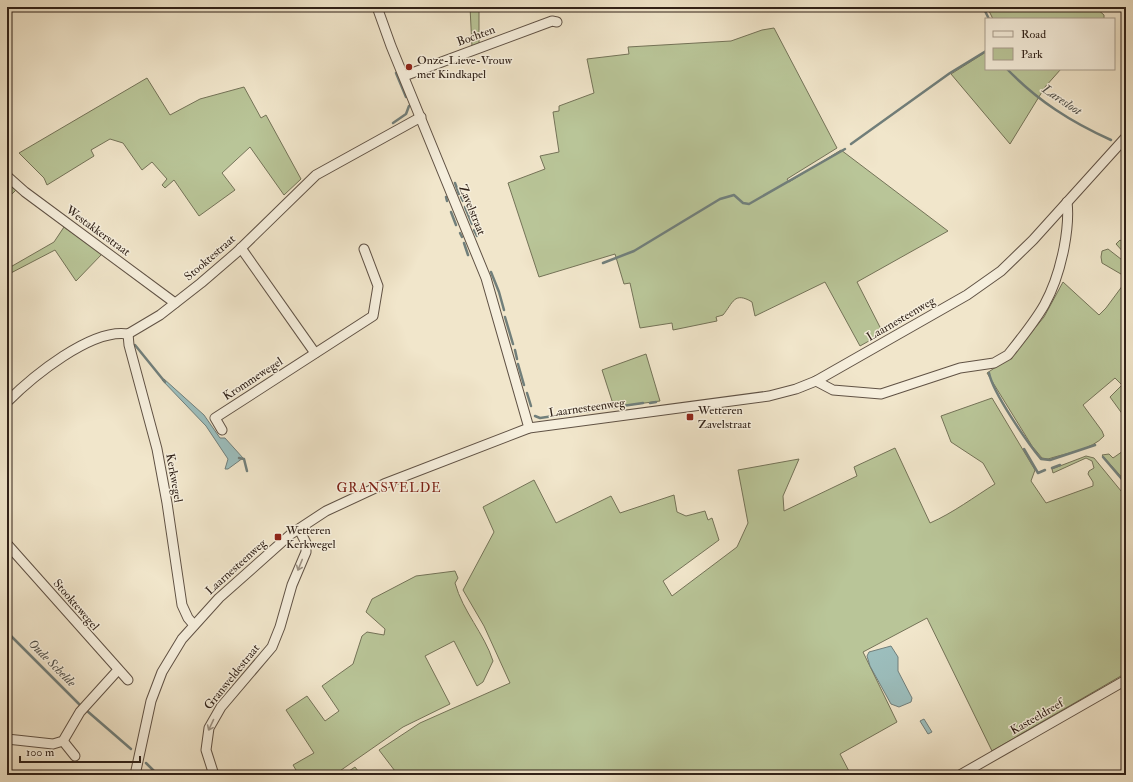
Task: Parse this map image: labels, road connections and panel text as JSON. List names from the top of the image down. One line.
{"streets":{"street":["Bochten","Zavelstraat","Westakkerstraat","Stooktestraat","Laarnesteenweg","Krommewegel","Kerkwegel","Stooktewegel","Gransveldestraat","Kasteeldreef"]},"crossings":[["Bochten","Zavelstraat"],["Zavelstraat","Stooktestraat"],["Zavelstraat","Laarnesteenweg"],["Westakkerstraat","Stooktestraat"],["Stooktestraat","Kerkwegel"],["Laarnesteenweg","Kerkwegel"],["Laarnesteenweg","Gransveldestraat"]],"one_way":["Gransveldestraat"],"districts":["GRANSVELDE"],"water":["Laresloot","Oude Schelde"],"places":{"other":["Onze-Lieve-Vrouw met Kindkapel"],"transit":["Wetteren Zavelstraat","Wetteren Kerkwegel"]},"legend":["Road","Park"],"scale_bar":"100 m"}
